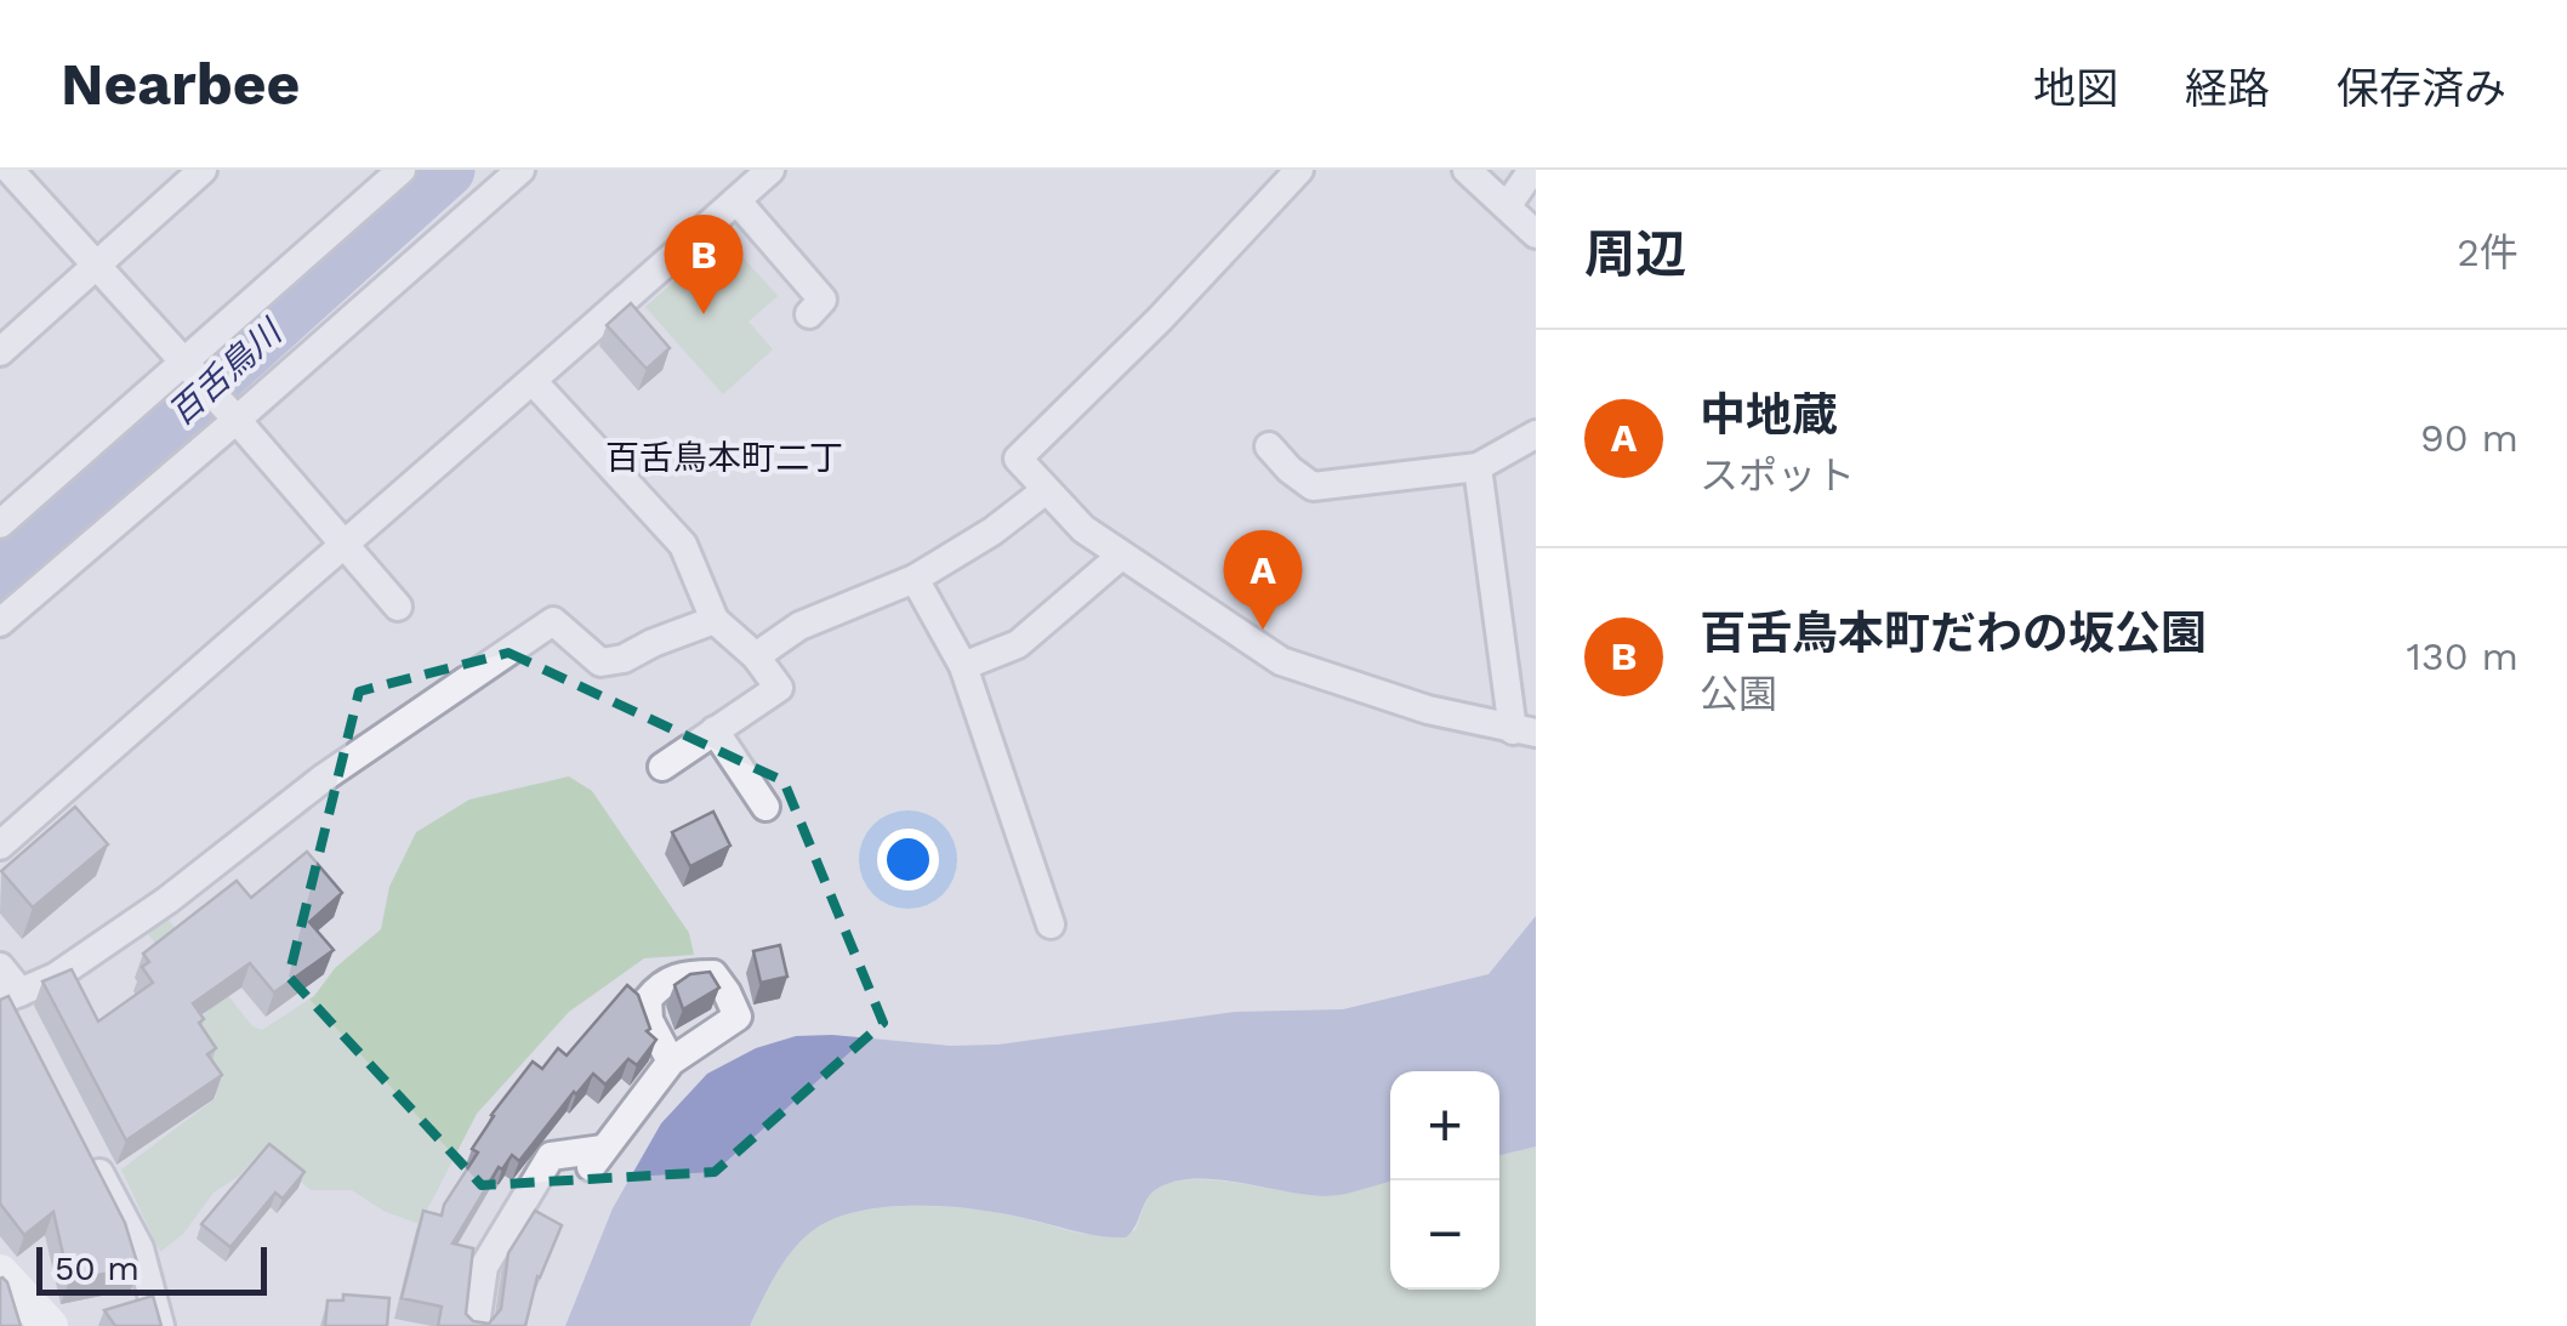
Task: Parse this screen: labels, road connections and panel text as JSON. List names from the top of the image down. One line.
{"districts":["百舌鳥本町二丁"],"water":["百舌鳥川"],"scale_bar":"50 m","page":{"header":"Nearbee","nav":["地図","経路","保存済み"],"heading":["周辺","2件"],"pins":["B","A"],"list":[{"mark":"A","name":"中地蔵","note":"スポット","value":"90 m"},{"mark":"B","name":"百舌鳥本町だわの坂公園","note":"公園","value":"130 m"}],"map_buttons":["+","−"],"scale":"50 m"}}
